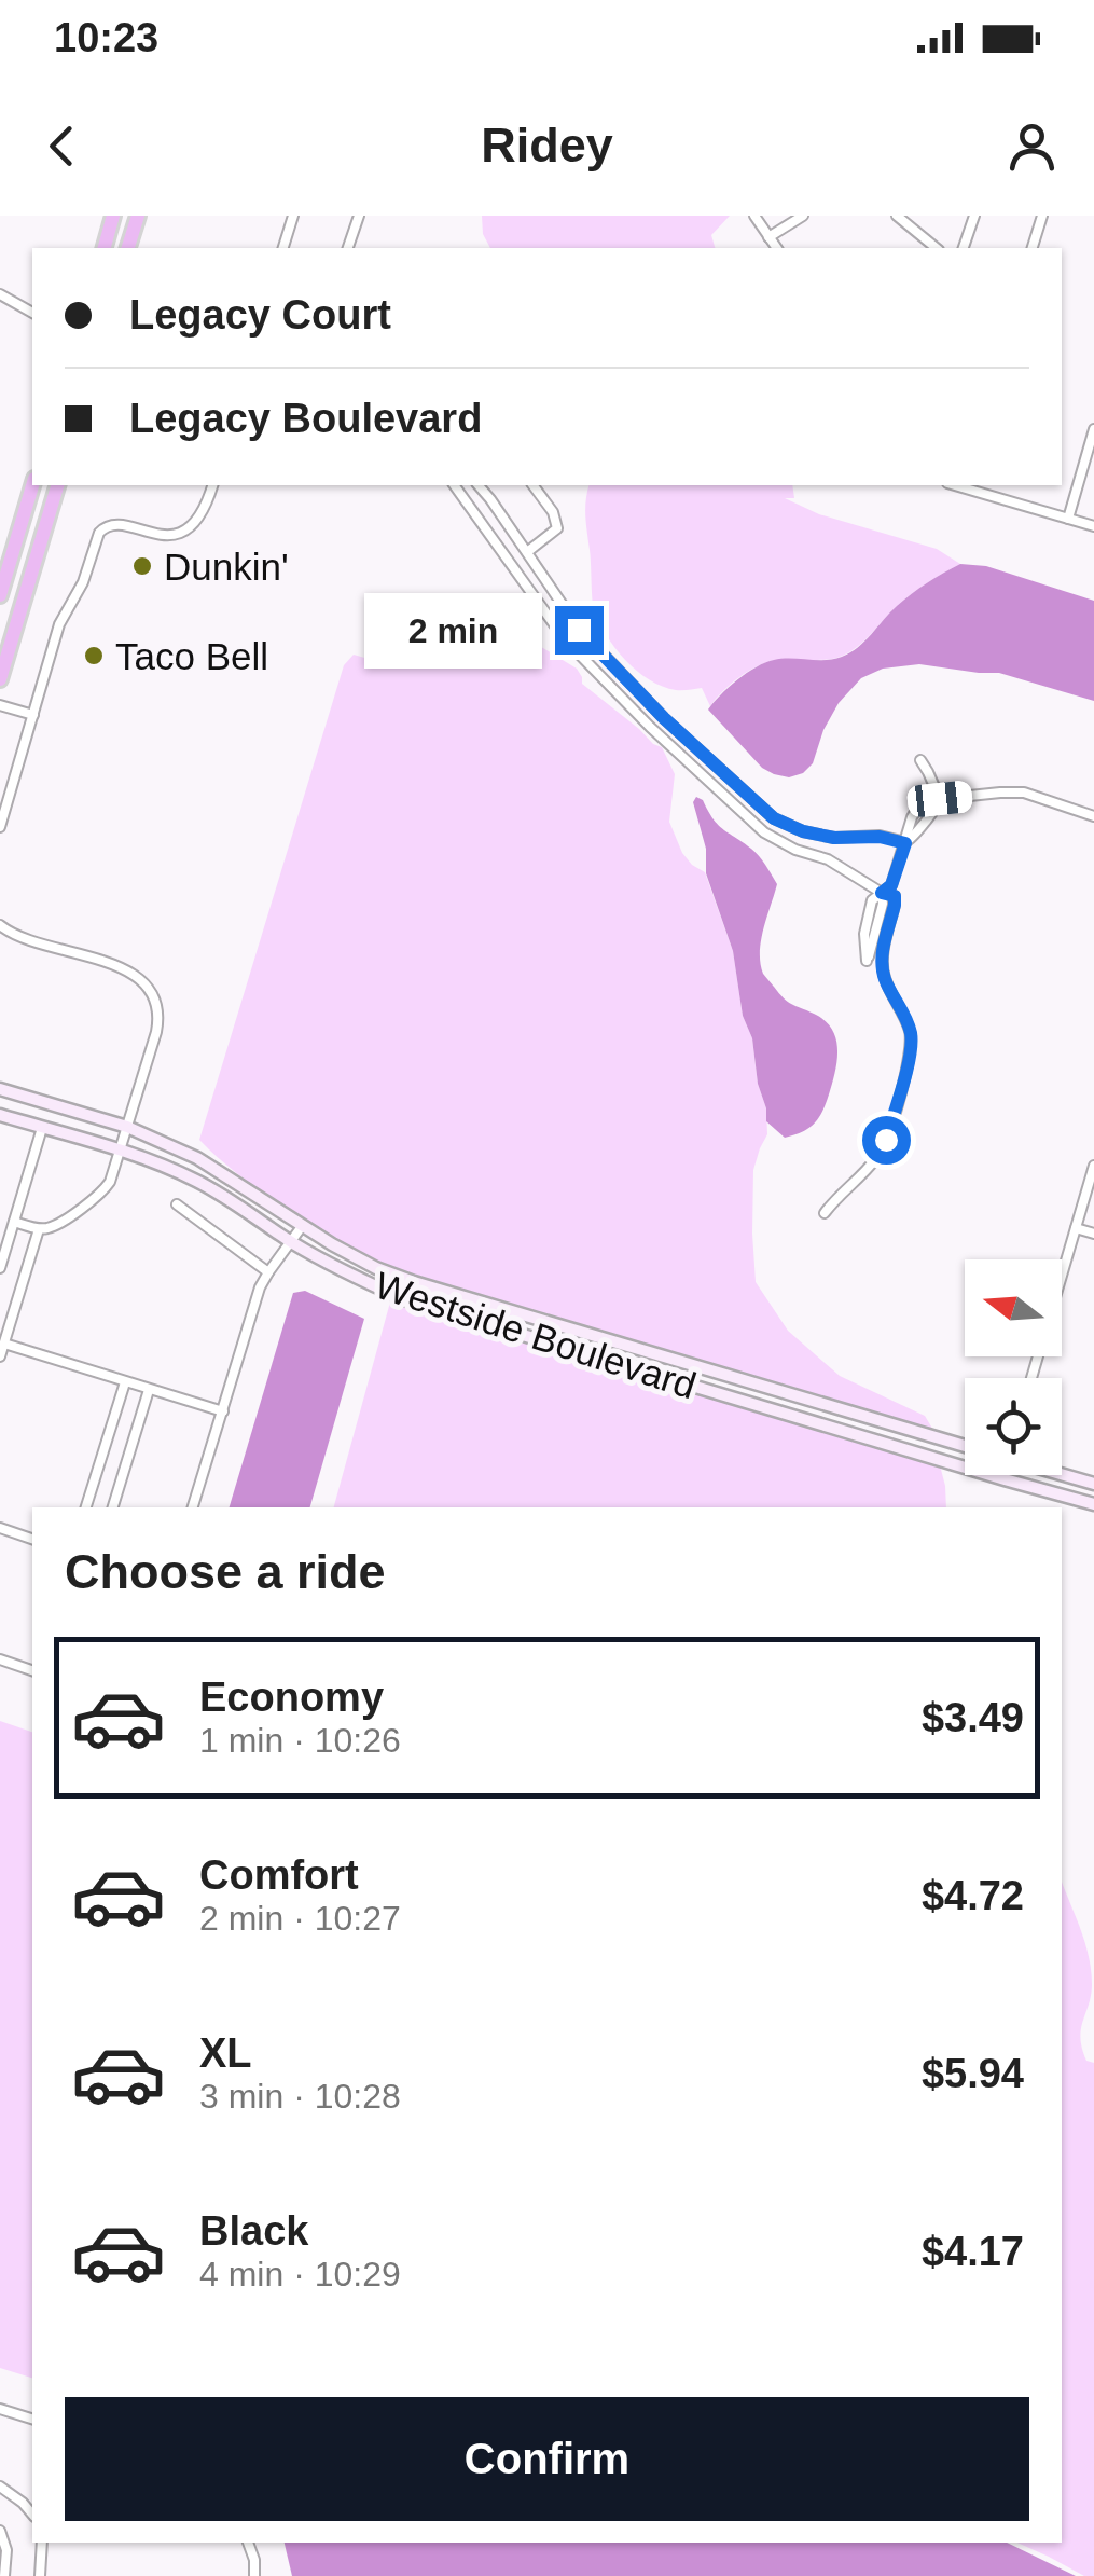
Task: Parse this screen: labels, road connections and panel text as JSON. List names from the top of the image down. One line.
{"streets":{"street":["Westside Boulevard"]},"places":["Dunkin'","Taco Bell"],"north":"left","page":{"status":"10:23","header":"Ridey","banner":["Legacy Court","Legacy Boulevard"],"bubble":"2 min","heading":"Choose a ride","list":[{"name":"Economy","note":"1 min · 10:26","value":"$3.49"},{"name":"Comfort","note":"2 min · 10:27","value":"$4.72"},{"name":"XL","note":"3 min · 10:28","value":"$5.94"},{"name":"Black","note":"4 min · 10:29","value":"$4.17"}],"buttons":"Confirm"}}
